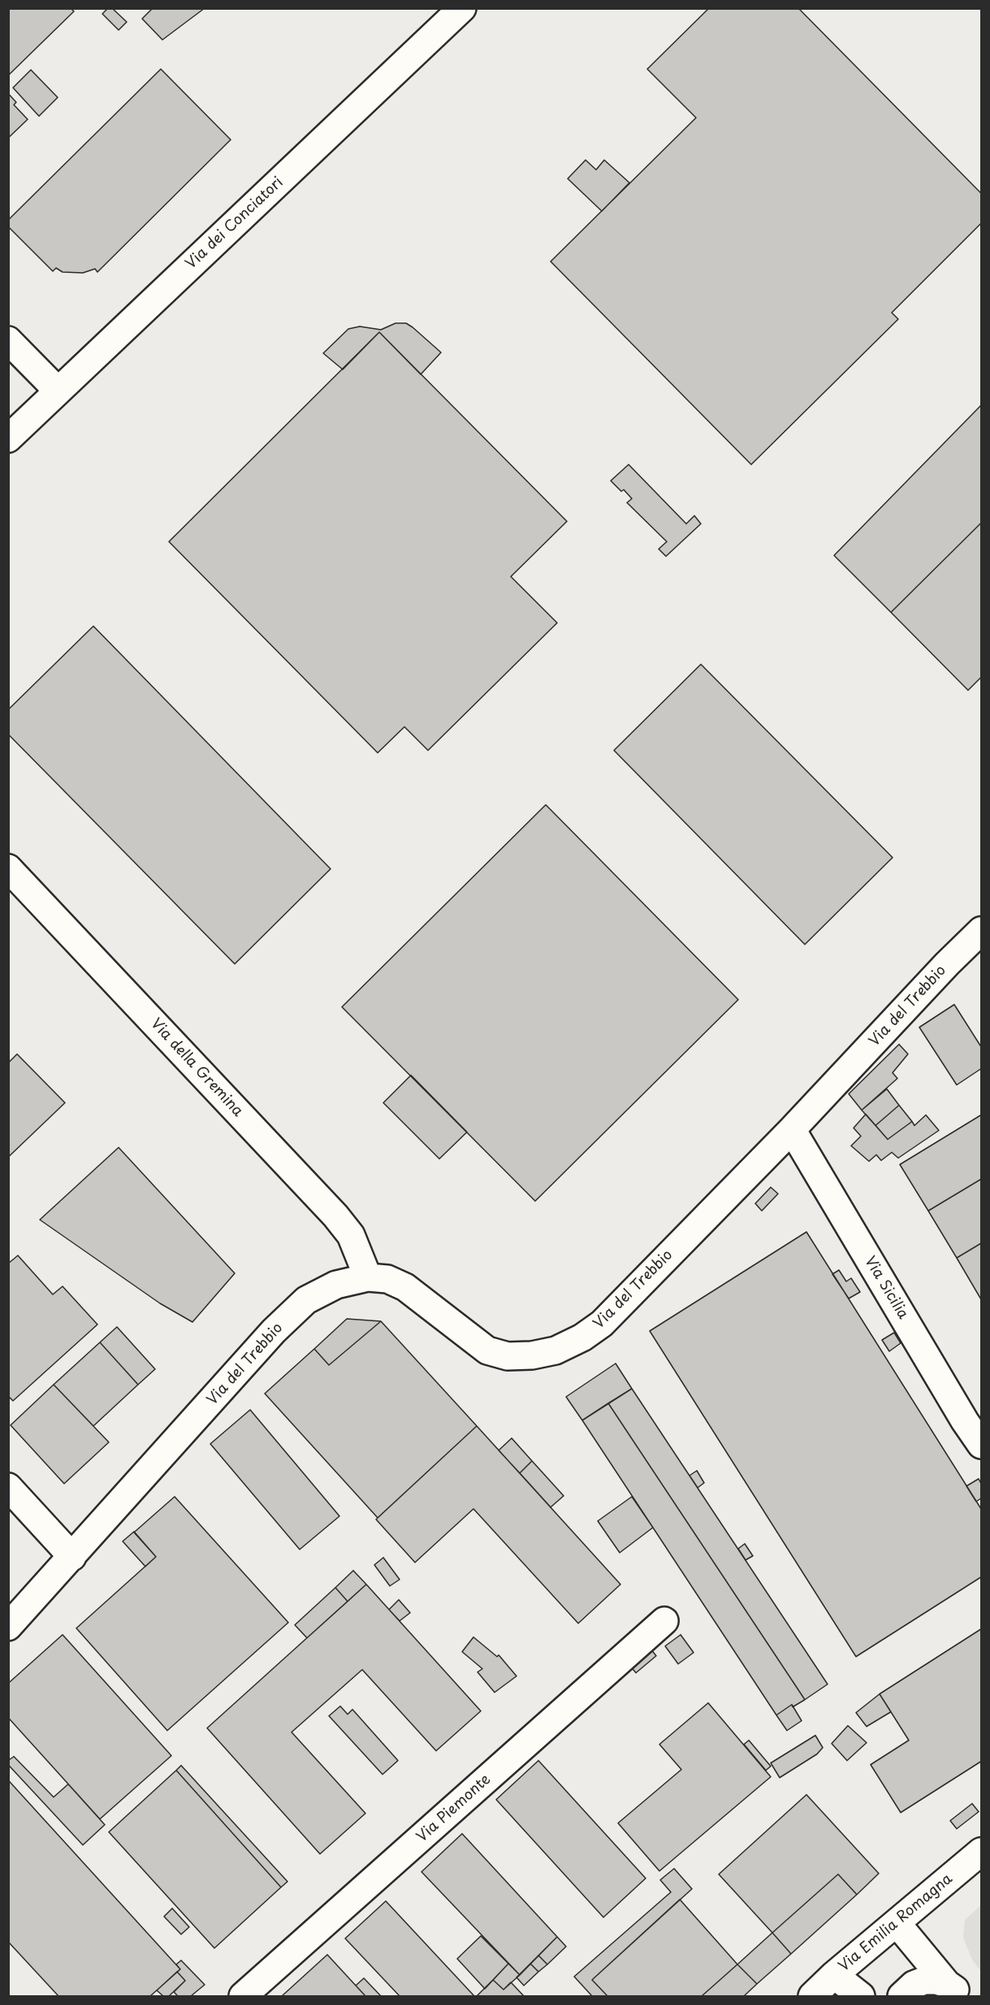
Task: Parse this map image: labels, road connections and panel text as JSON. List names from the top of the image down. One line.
{"streets":{"street":["Via dei Conciatori","Via del Trebbio","Via della Gremina","Via Sicilia","Via Piemonte","Via Emilia Romagna"]},"crossings":[["Via del Trebbio","Via della Gremina"],["Via del Trebbio","Via Sicilia"]]}
